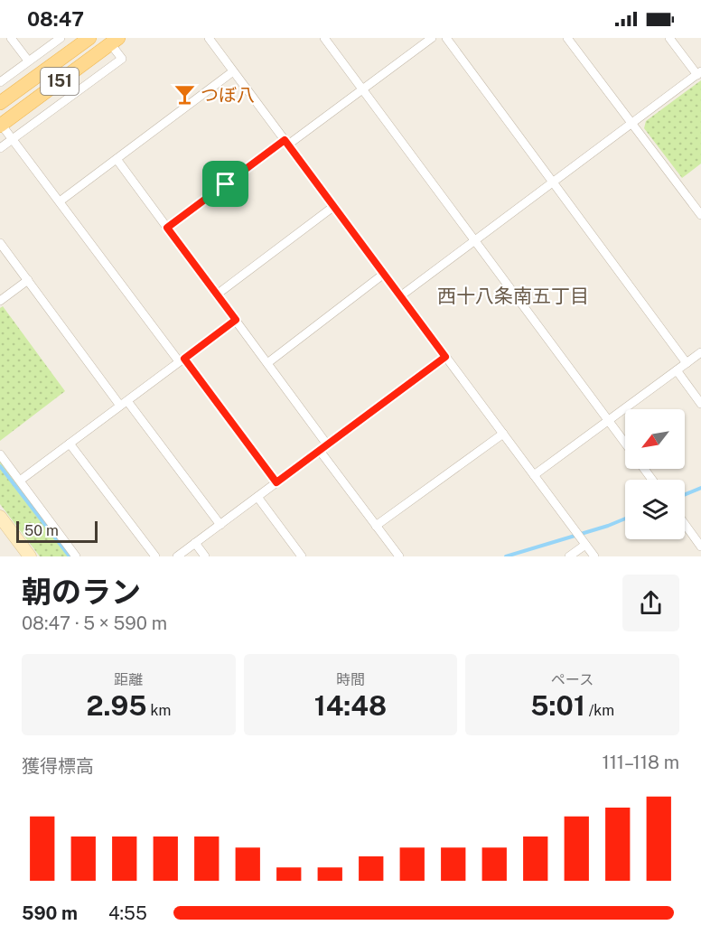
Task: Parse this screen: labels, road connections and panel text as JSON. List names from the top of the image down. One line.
{"streets":{"main road":["151"]},"districts":["西十八条南五丁目"],"places":{"bar":["つぼ八"]},"scale_bar":"50 m","north":"bottom left","page":{"status":"08:47","scale":"50 m","heading":["朝のラン","08:47 · 5 × 590 m"],"stats":[["距離","2.95 km"],["時間","14:48"],["ペース","5:01 /km"]],"chart":["獲得標高","111–118 m"],"list":[{"name":"590 m","note":"4:55"}]}}
